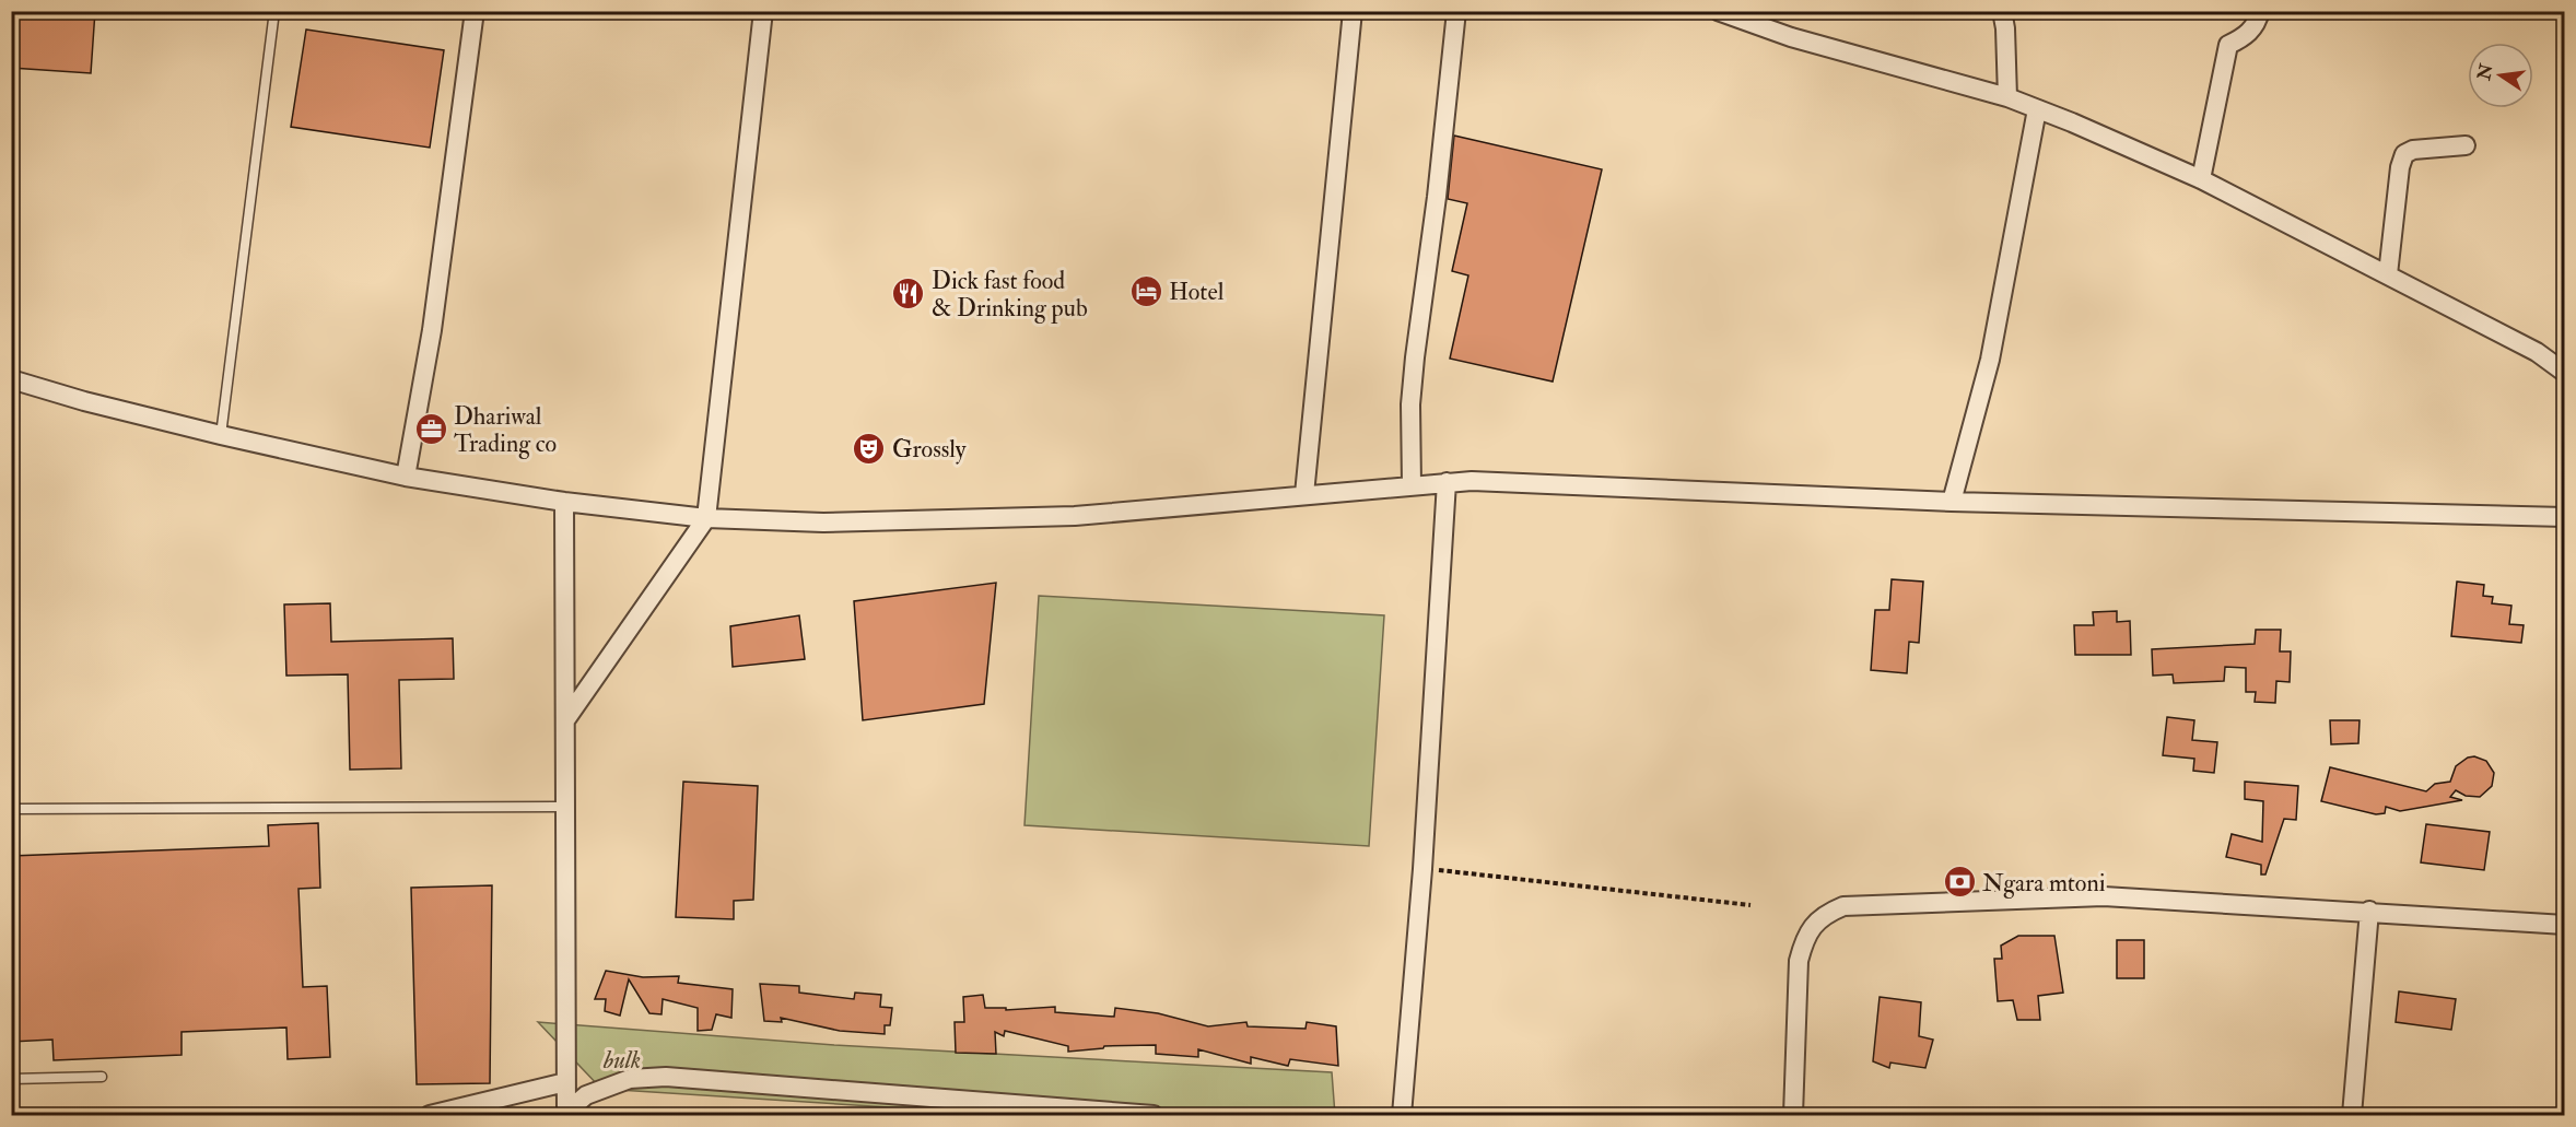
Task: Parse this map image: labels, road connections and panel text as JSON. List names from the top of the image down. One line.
{"parks":["bulk"],"places":{"hotel":["Hotel"],"restaurant":["Dick fast food & Drinking pub"],"office":["Dhariwal Trading co"],"theatre":["Grossly"],"bank":["Ngara mtoni"]},"north":"left"}
